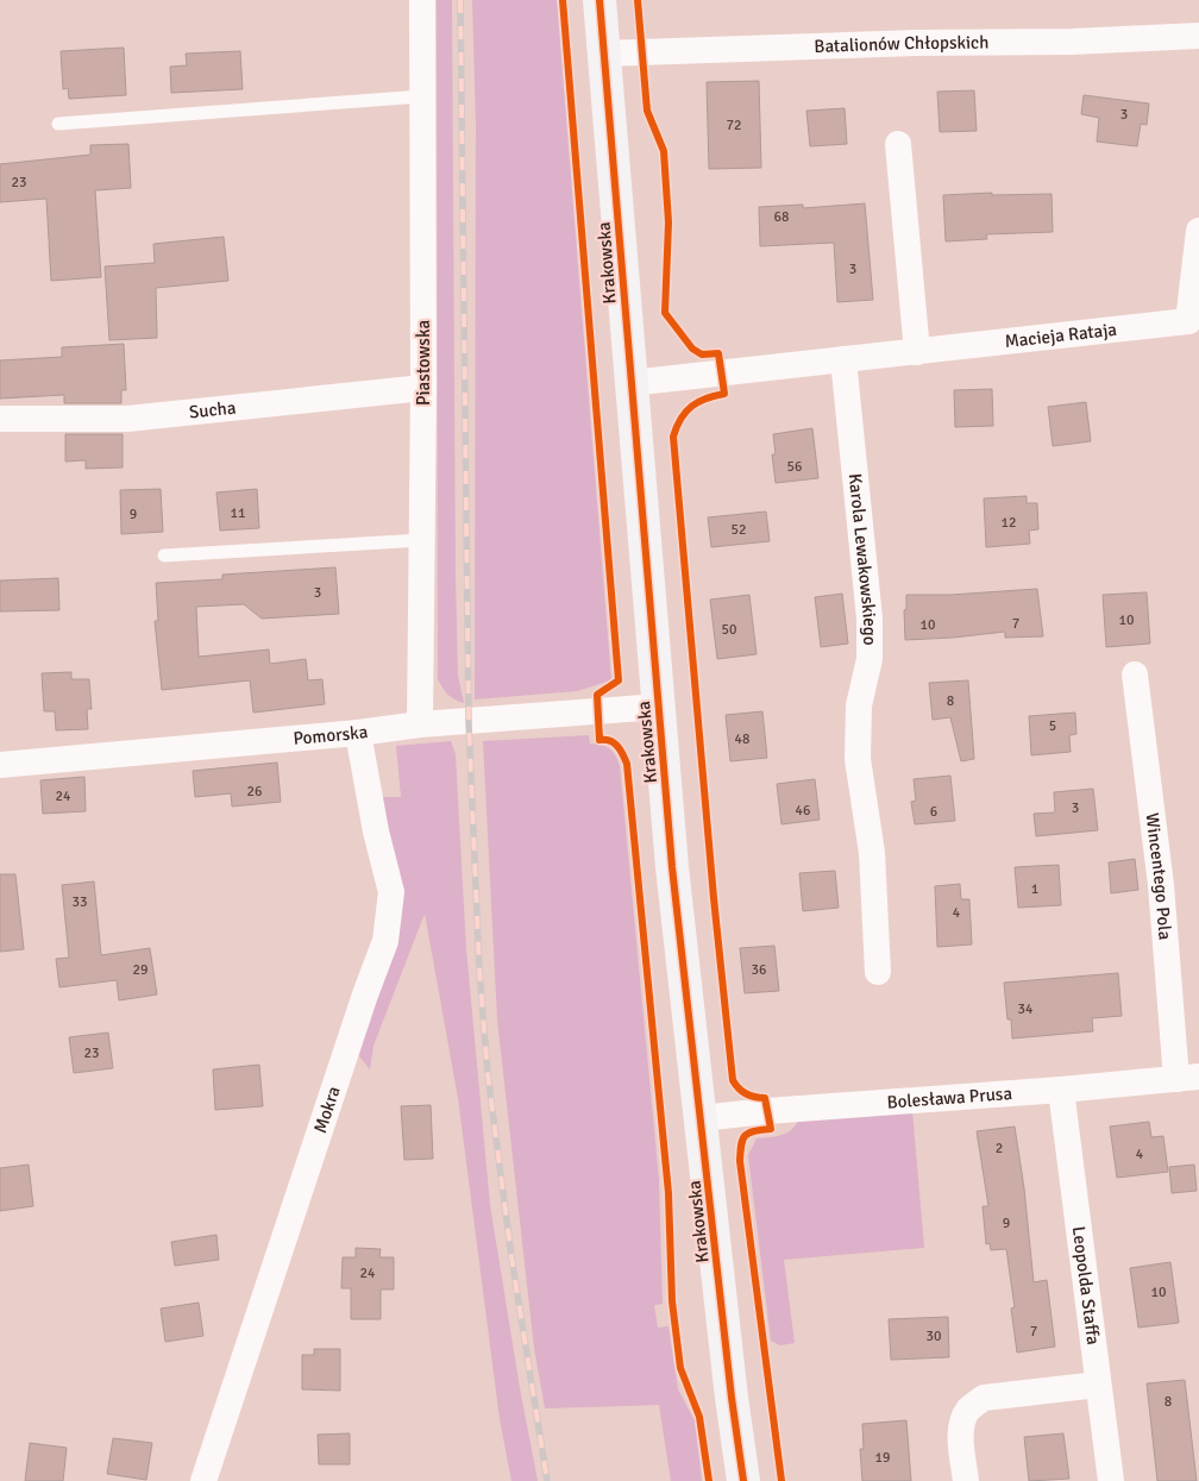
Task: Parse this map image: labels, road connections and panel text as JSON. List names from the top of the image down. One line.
{"streets":{"main road":["Krakowska"],"street":["Batalionów Chłopskich","Macieja Rataja","Piastowska","Sucha","Karola Lewakowskiego","Pomorska","Wincentego Pola","Bolesława Prusa","Mokra","Leopolda Staffa"]},"crossings":[["Batalionów Chłopskich","Krakowska"],["Krakowska","Macieja Rataja"],["Krakowska","Pomorska"],["Krakowska","Bolesława Prusa"],["Macieja Rataja","Karola Lewakowskiego"],["Piastowska","Sucha"],["Piastowska","Pomorska"],["Pomorska","Mokra"],["Wincentego Pola","Bolesława Prusa"],["Bolesława Prusa","Leopolda Staffa"]],"house_numbers":["3","72","23","68","3","56","11","9","12","52","3","10","7","10","50","8","5","48","26","24","3","46","6","1","33","4","29","36","34","23","2","4","9","24","10","7","30","8","19"]}
